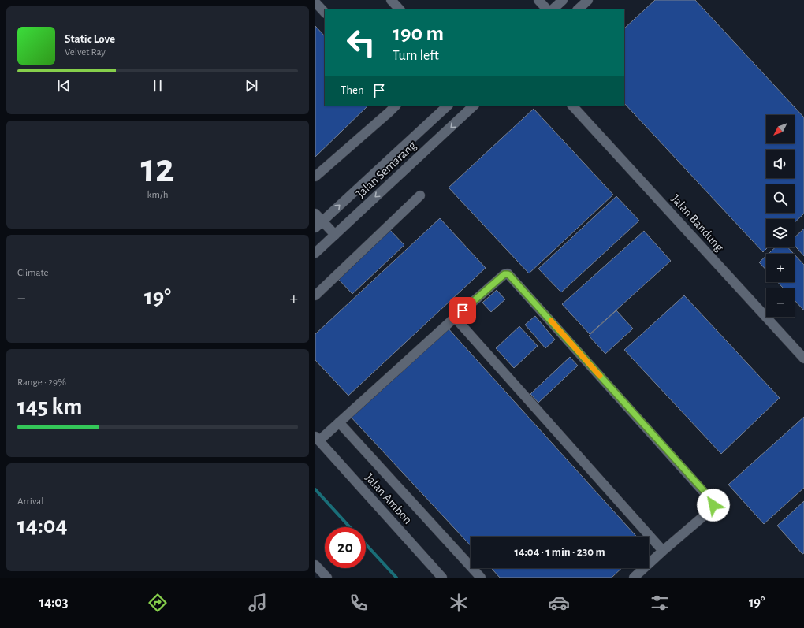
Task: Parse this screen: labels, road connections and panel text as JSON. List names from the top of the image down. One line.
{"streets":{"lane":["Jalan Semarang","Jalan Bandung","Jalan Ambon"]},"north":"bottom left","page":{"turn":["190 m","Turn left"],"song":["Static Love","Velvet Ray"],"then":"Then","map_buttons":["+","−"],"tile":[["12","km/h"],"Climate",["Range · 29%","145 km"],["Arrival","14:04"]],"heat":["−","19°","+"],"limit":"20","trip":"14:04 · 1 min · 230 m","tabs":["14:03","19°"]}}
